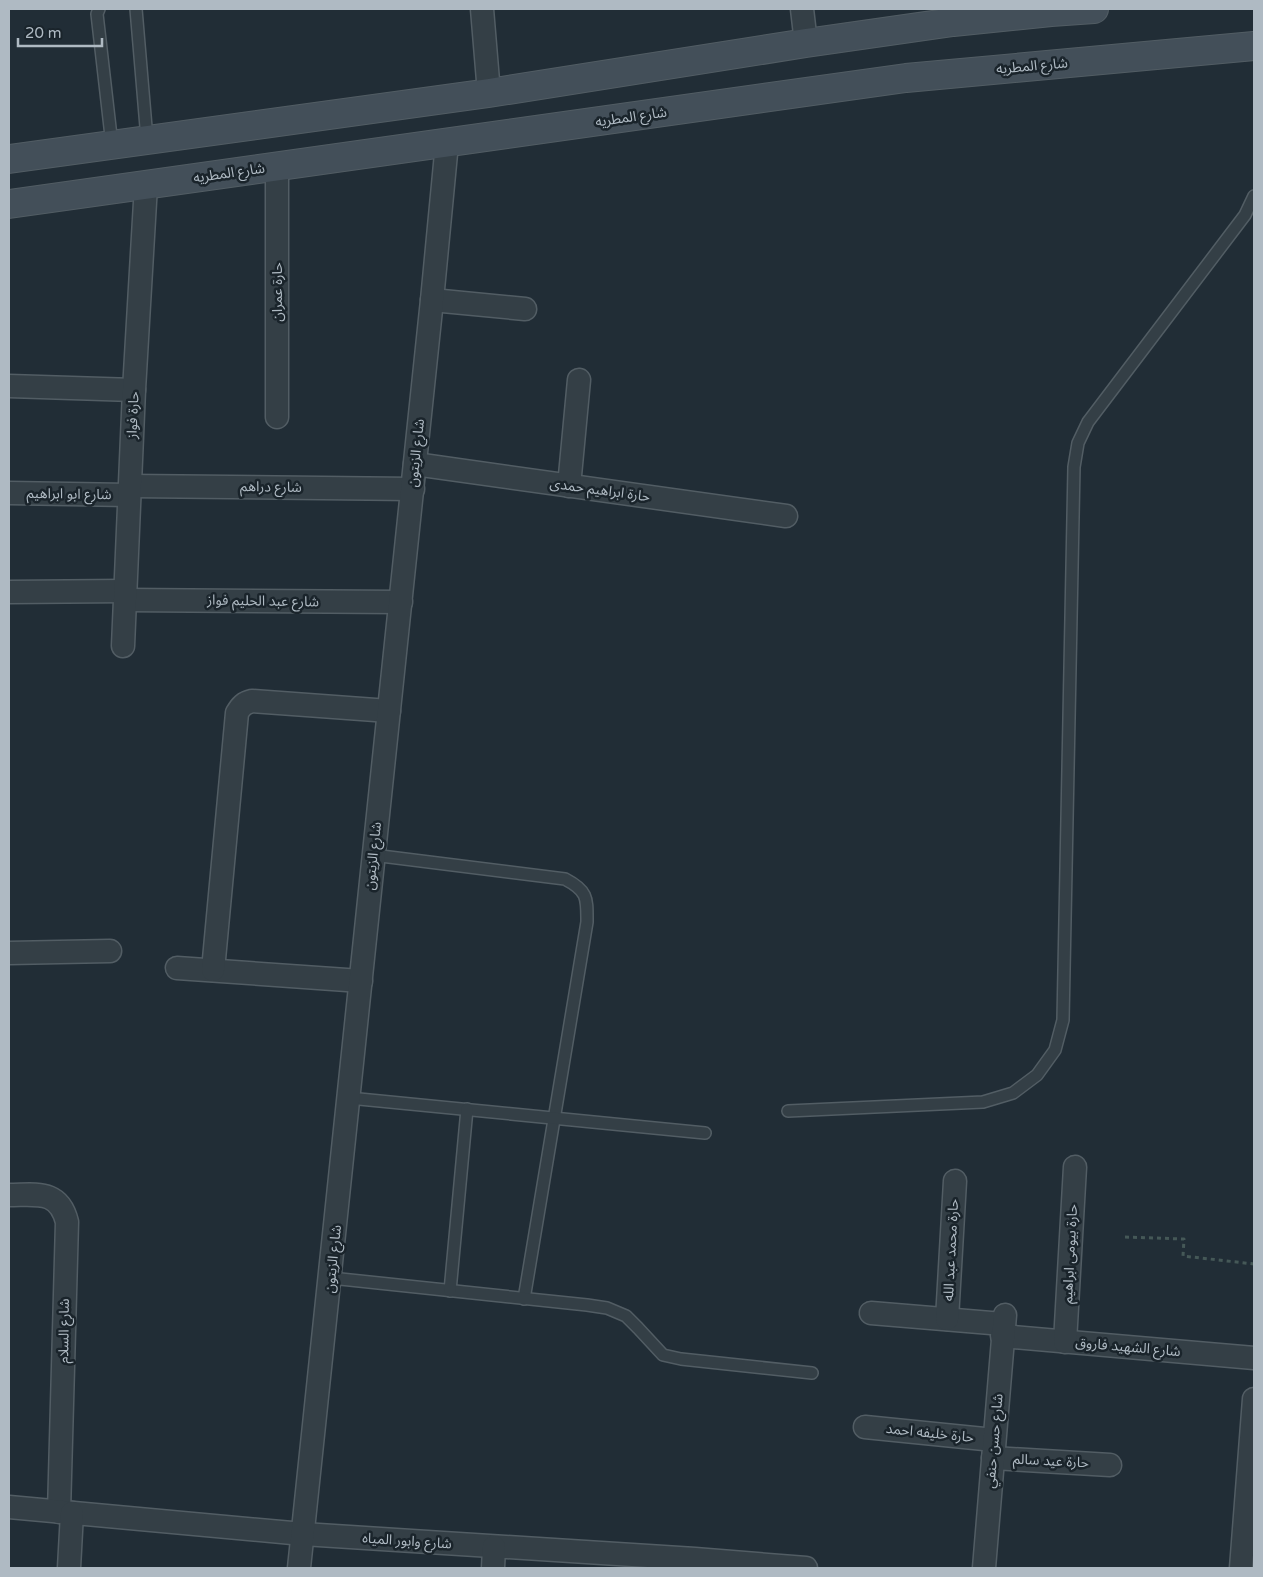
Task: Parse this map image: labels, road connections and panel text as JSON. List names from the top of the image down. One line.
{"streets":{"main road":["شارع المطريه"],"street":["حارة عمران","حارة فواز","شارع الزيتون","شارع دراهم","حارة ابراهيم حمدى","شارع ابو ابراهيم","شارع عبد الحليم فواز","حارة محمد عبد الله","حارة بيومى ابراهيم","شارع السلام","شارع الشهيد فاروق","حارة خليفه احمد","شارع حسن حنفي","حارة عيد سالم","شارع وابور المياه"]},"crossings":[["شارع المطريه","حارة عمران"],["شارع المطريه","حارة فواز"],["شارع المطريه","شارع الزيتون"],["حارة فواز","شارع دراهم"],["حارة فواز","شارع ابو ابراهيم"],["حارة فواز","شارع عبد الحليم فواز"],["شارع الزيتون","شارع دراهم"],["شارع الزيتون","حارة ابراهيم حمدى"],["شارع الزيتون","شارع عبد الحليم فواز"],["شارع الزيتون","شارع وابور المياه"],["شارع دراهم","شارع ابو ابراهيم"],["حارة محمد عبد الله","شارع الشهيد فاروق"],["حارة بيومى ابراهيم","شارع الشهيد فاروق"],["شارع السلام","شارع وابور المياه"],["شارع الشهيد فاروق","شارع حسن حنفي"],["حارة خليفه احمد","شارع حسن حنفي"],["حارة خليفه احمد","حارة عيد سالم"],["شارع حسن حنفي","حارة عيد سالم"]],"scale_bar":"20 m"}
